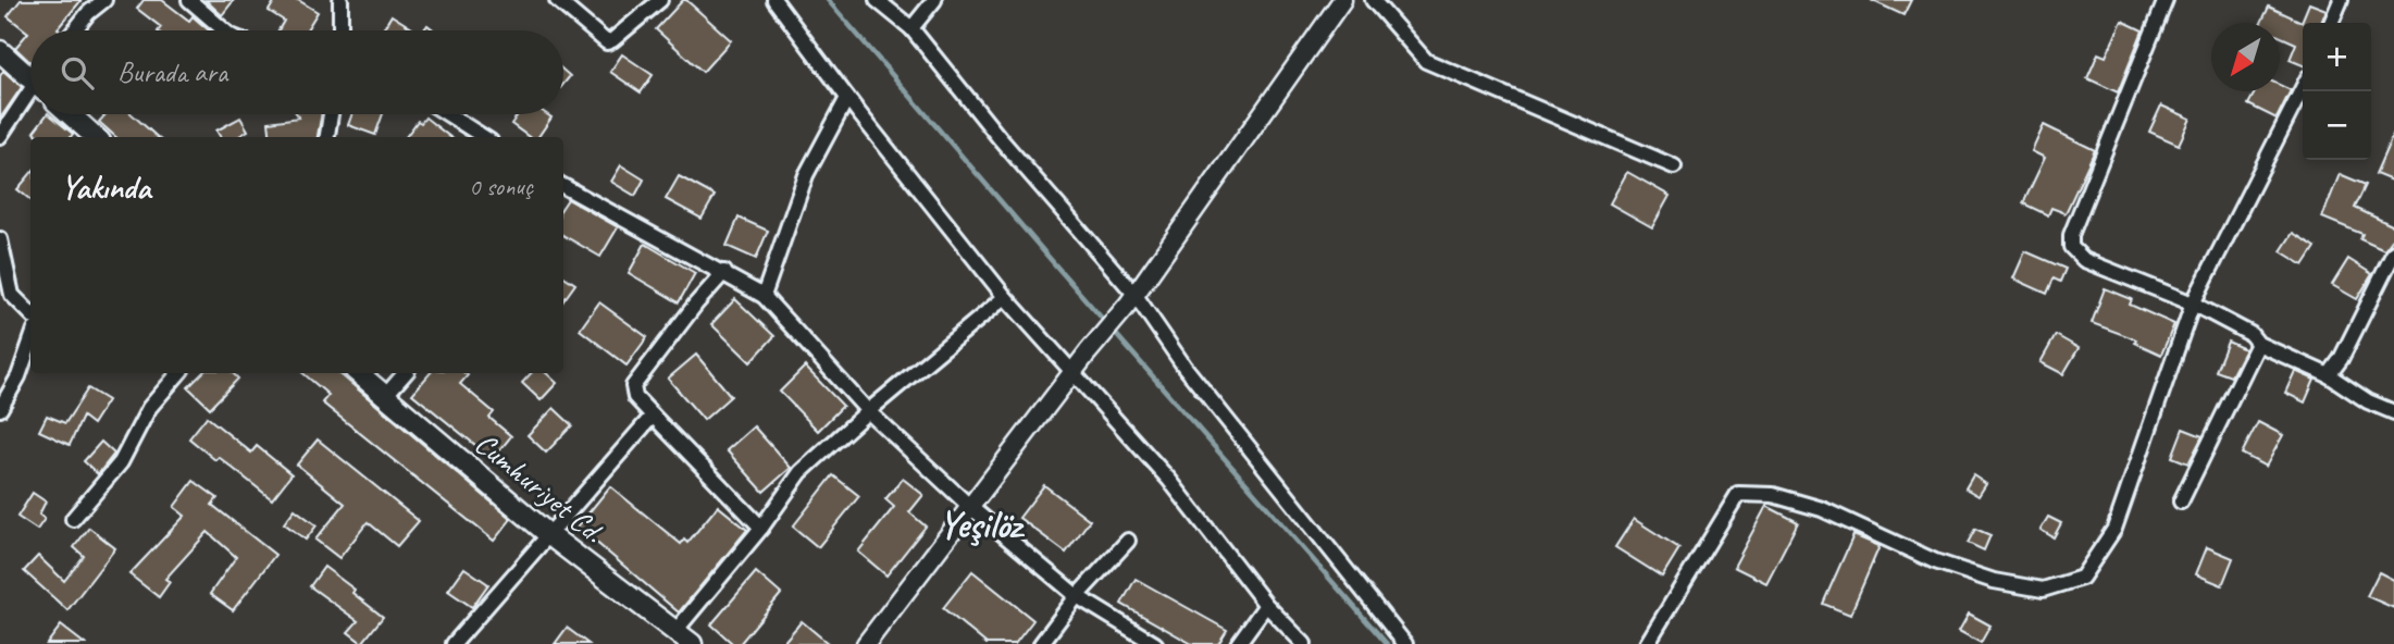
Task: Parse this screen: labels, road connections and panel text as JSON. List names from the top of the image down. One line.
{"streets":{"main road":["Cumhuriyet Cd."]},"districts":["Yeşilöz"],"north":"bottom left","page":{"map_buttons":["+","−"],"search":"Burada ara","heading":["Yakında","0 sonuç"]}}
